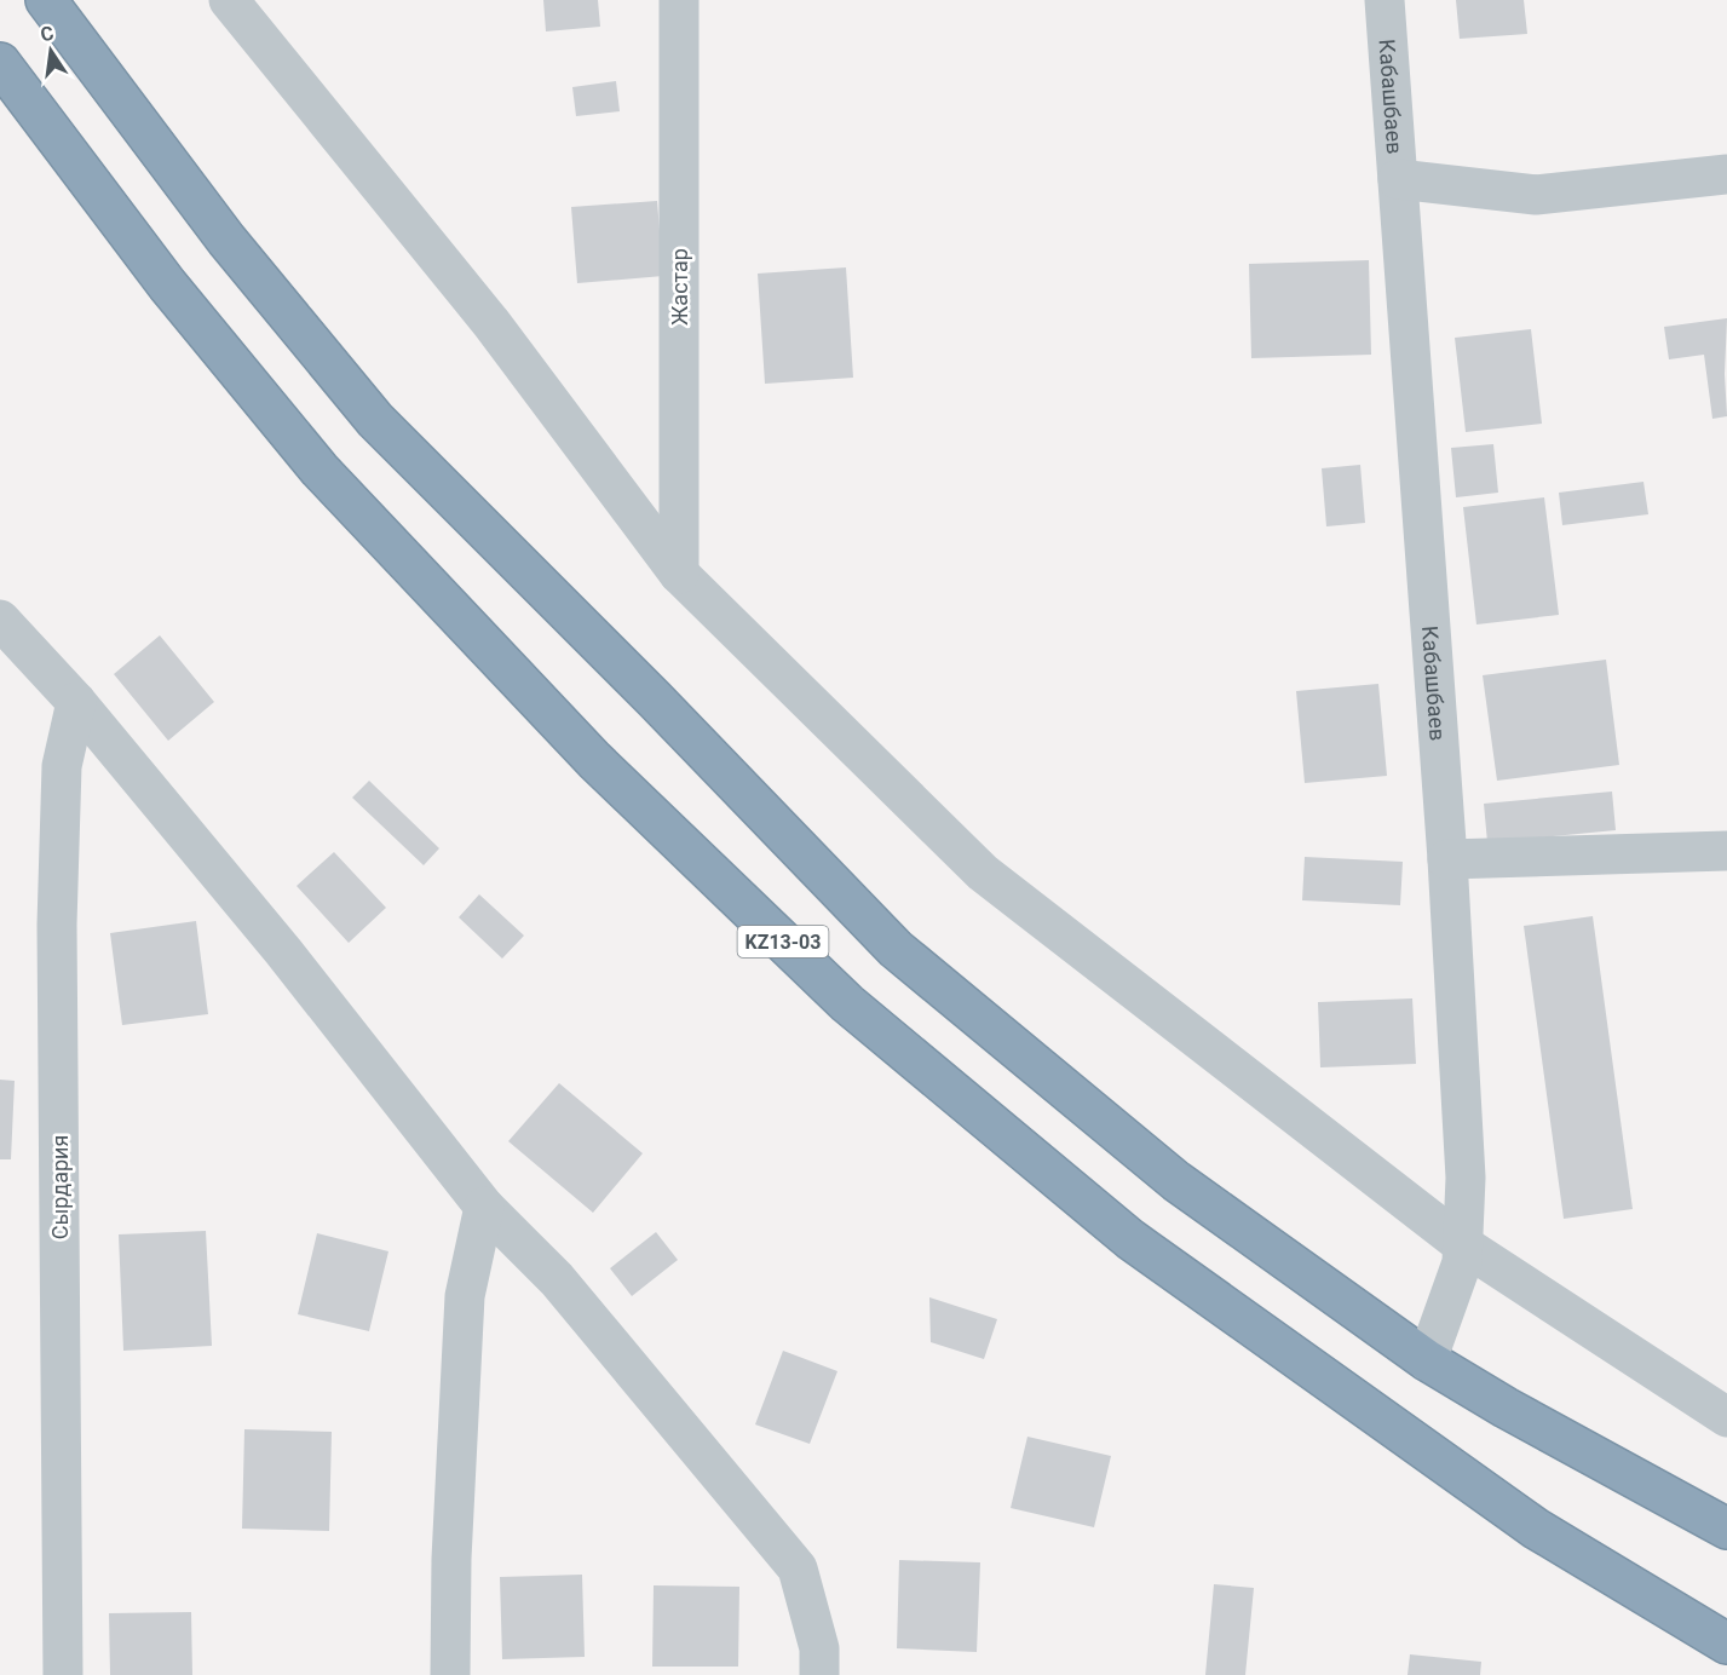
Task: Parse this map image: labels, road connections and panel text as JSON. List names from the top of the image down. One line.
{"streets":{"highway":["KZ13-03"],"street":["Кабашбаев","Жастар","Сырдария"]},"crossings":[["Кабашбаев","KZ13-03"]],"north":"top"}
